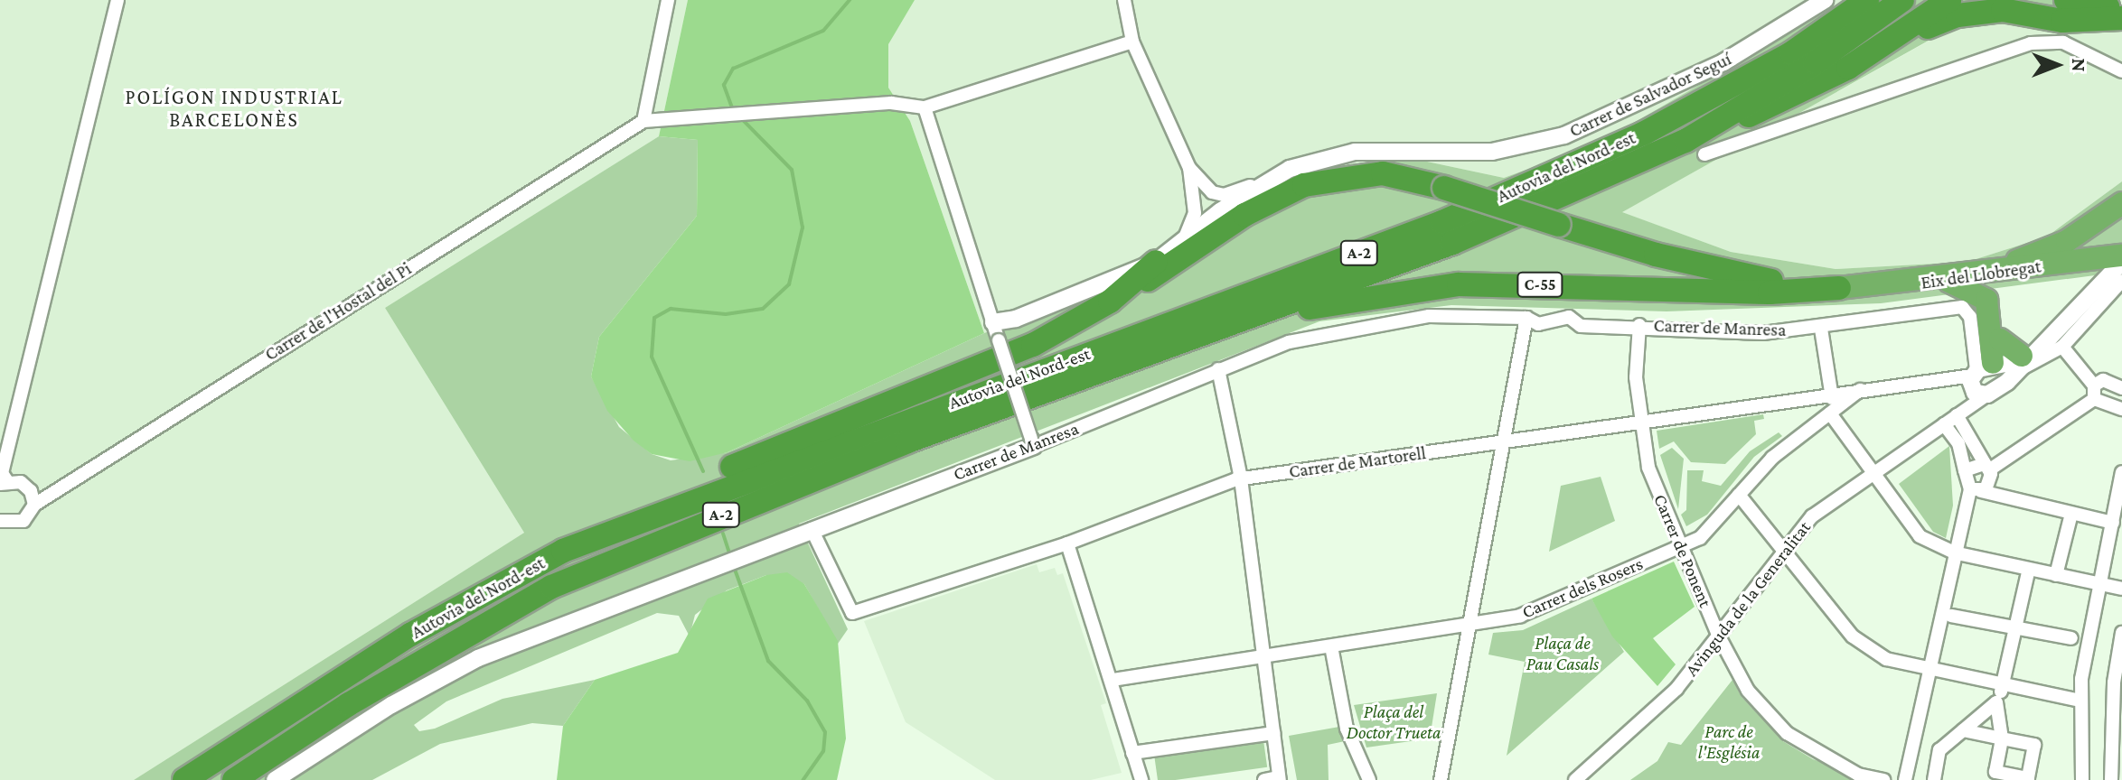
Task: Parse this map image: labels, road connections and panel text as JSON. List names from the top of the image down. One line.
{"streets":{"highway":["Autovia del Nord-est","A-2","Eix del Llobregat","C-55"],"street":["Carrer de Salvador Seguí","Carrer de l'Hostal del Pi","Carrer de Manresa","Carrer de Martorell","Carrer de Ponent","Carrer dels Rosers","Avinguda de la Generalitat"]},"crossings":[["Autovia del Nord-est","C-55"],["Eix del Llobregat","C-55"],["Carrer de Manresa","Carrer de Martorell"],["Carrer de Manresa","Carrer de Ponent"],["Carrer de Martorell","Carrer de Ponent"],["Carrer de Martorell","Carrer dels Rosers"],["Carrer de Ponent","Carrer dels Rosers"],["Carrer de Ponent","Avinguda de la Generalitat"]],"districts":["POLÍGON INDUSTRIAL BARCELONÈS"],"parks":["Plaça de Pau Casals","Plaça del Doctor Trueta","Parc de l'Església"],"north":"right"}
